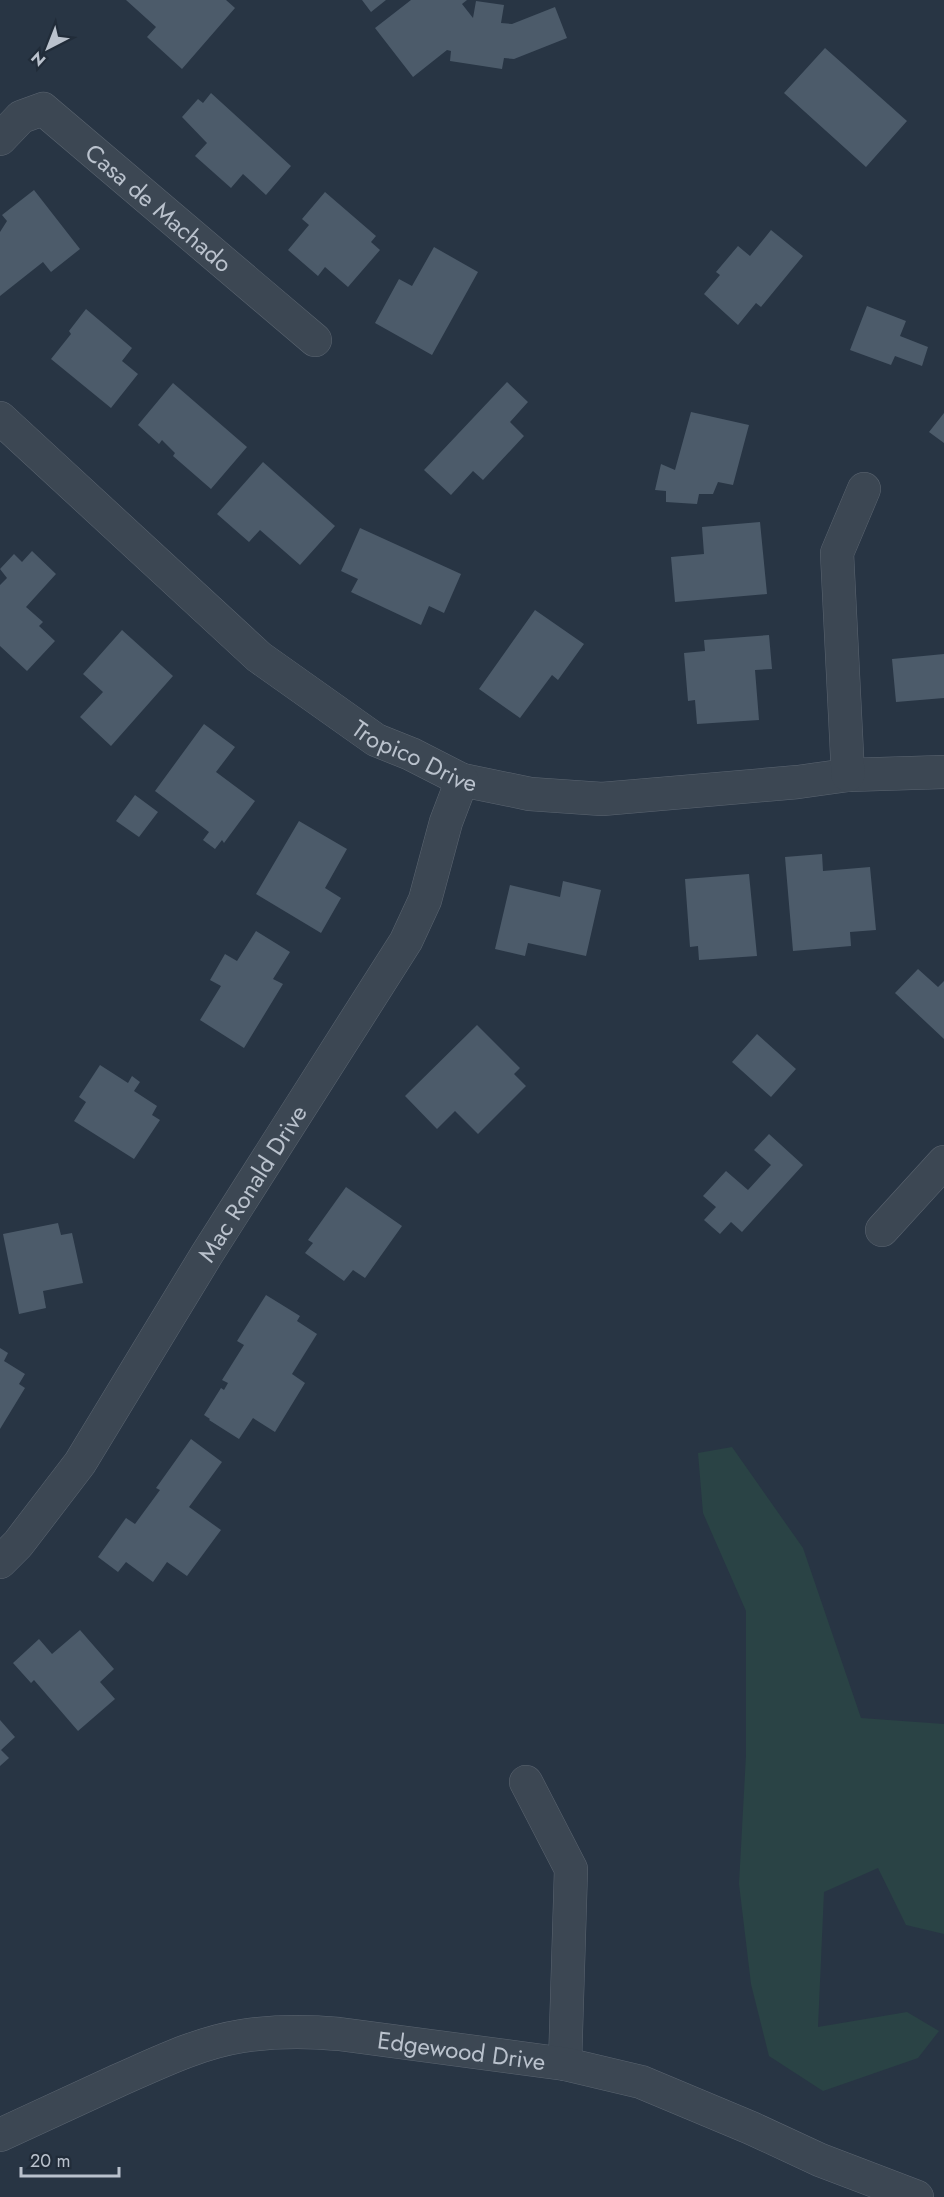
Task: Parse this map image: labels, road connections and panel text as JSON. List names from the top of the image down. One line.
{"streets":{"street":["Casa de Machado","Tropico Drive","Mac Ronald Drive","Edgewood Drive"]},"crossings":[["Tropico Drive","Mac Ronald Drive"]],"scale_bar":"20 m","north":"bottom left"}
